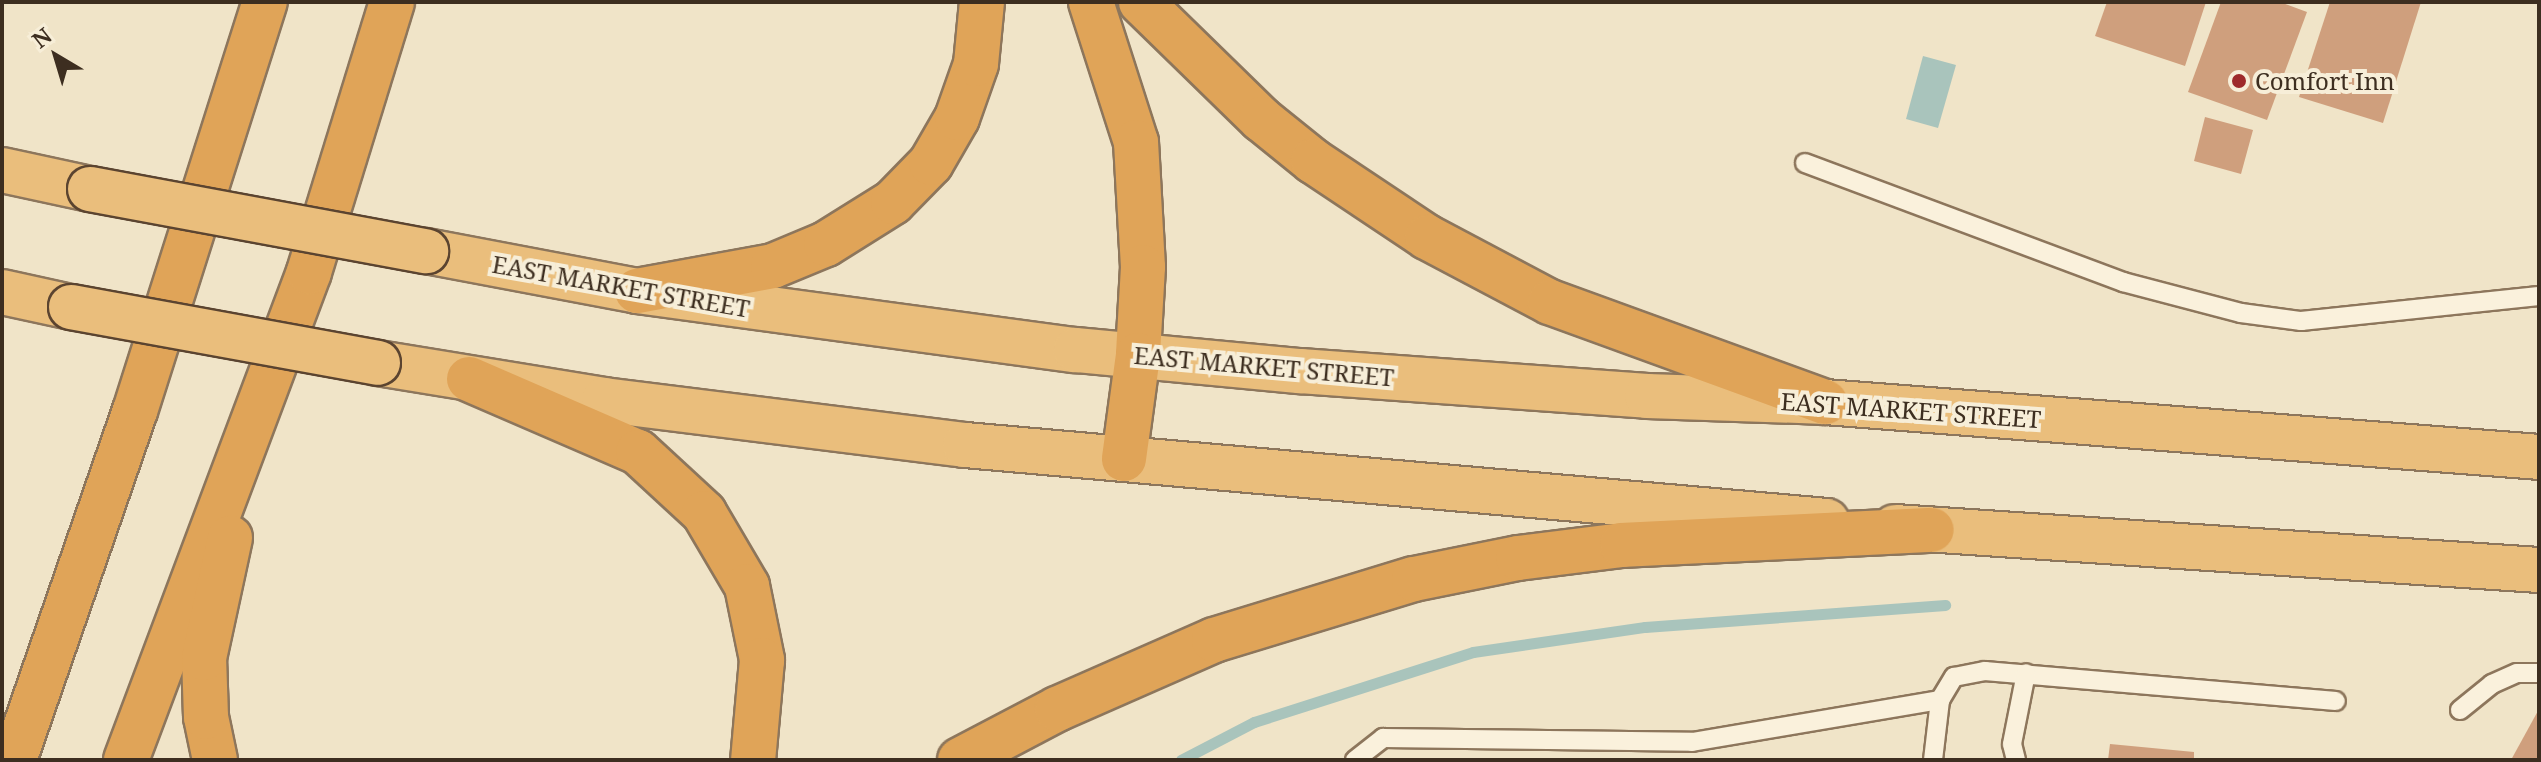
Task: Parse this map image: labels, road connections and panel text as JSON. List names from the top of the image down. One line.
{"streets":{"highway":["EAST MARKET STREET"]},"places":["Comfort Inn"],"north":"top left"}
